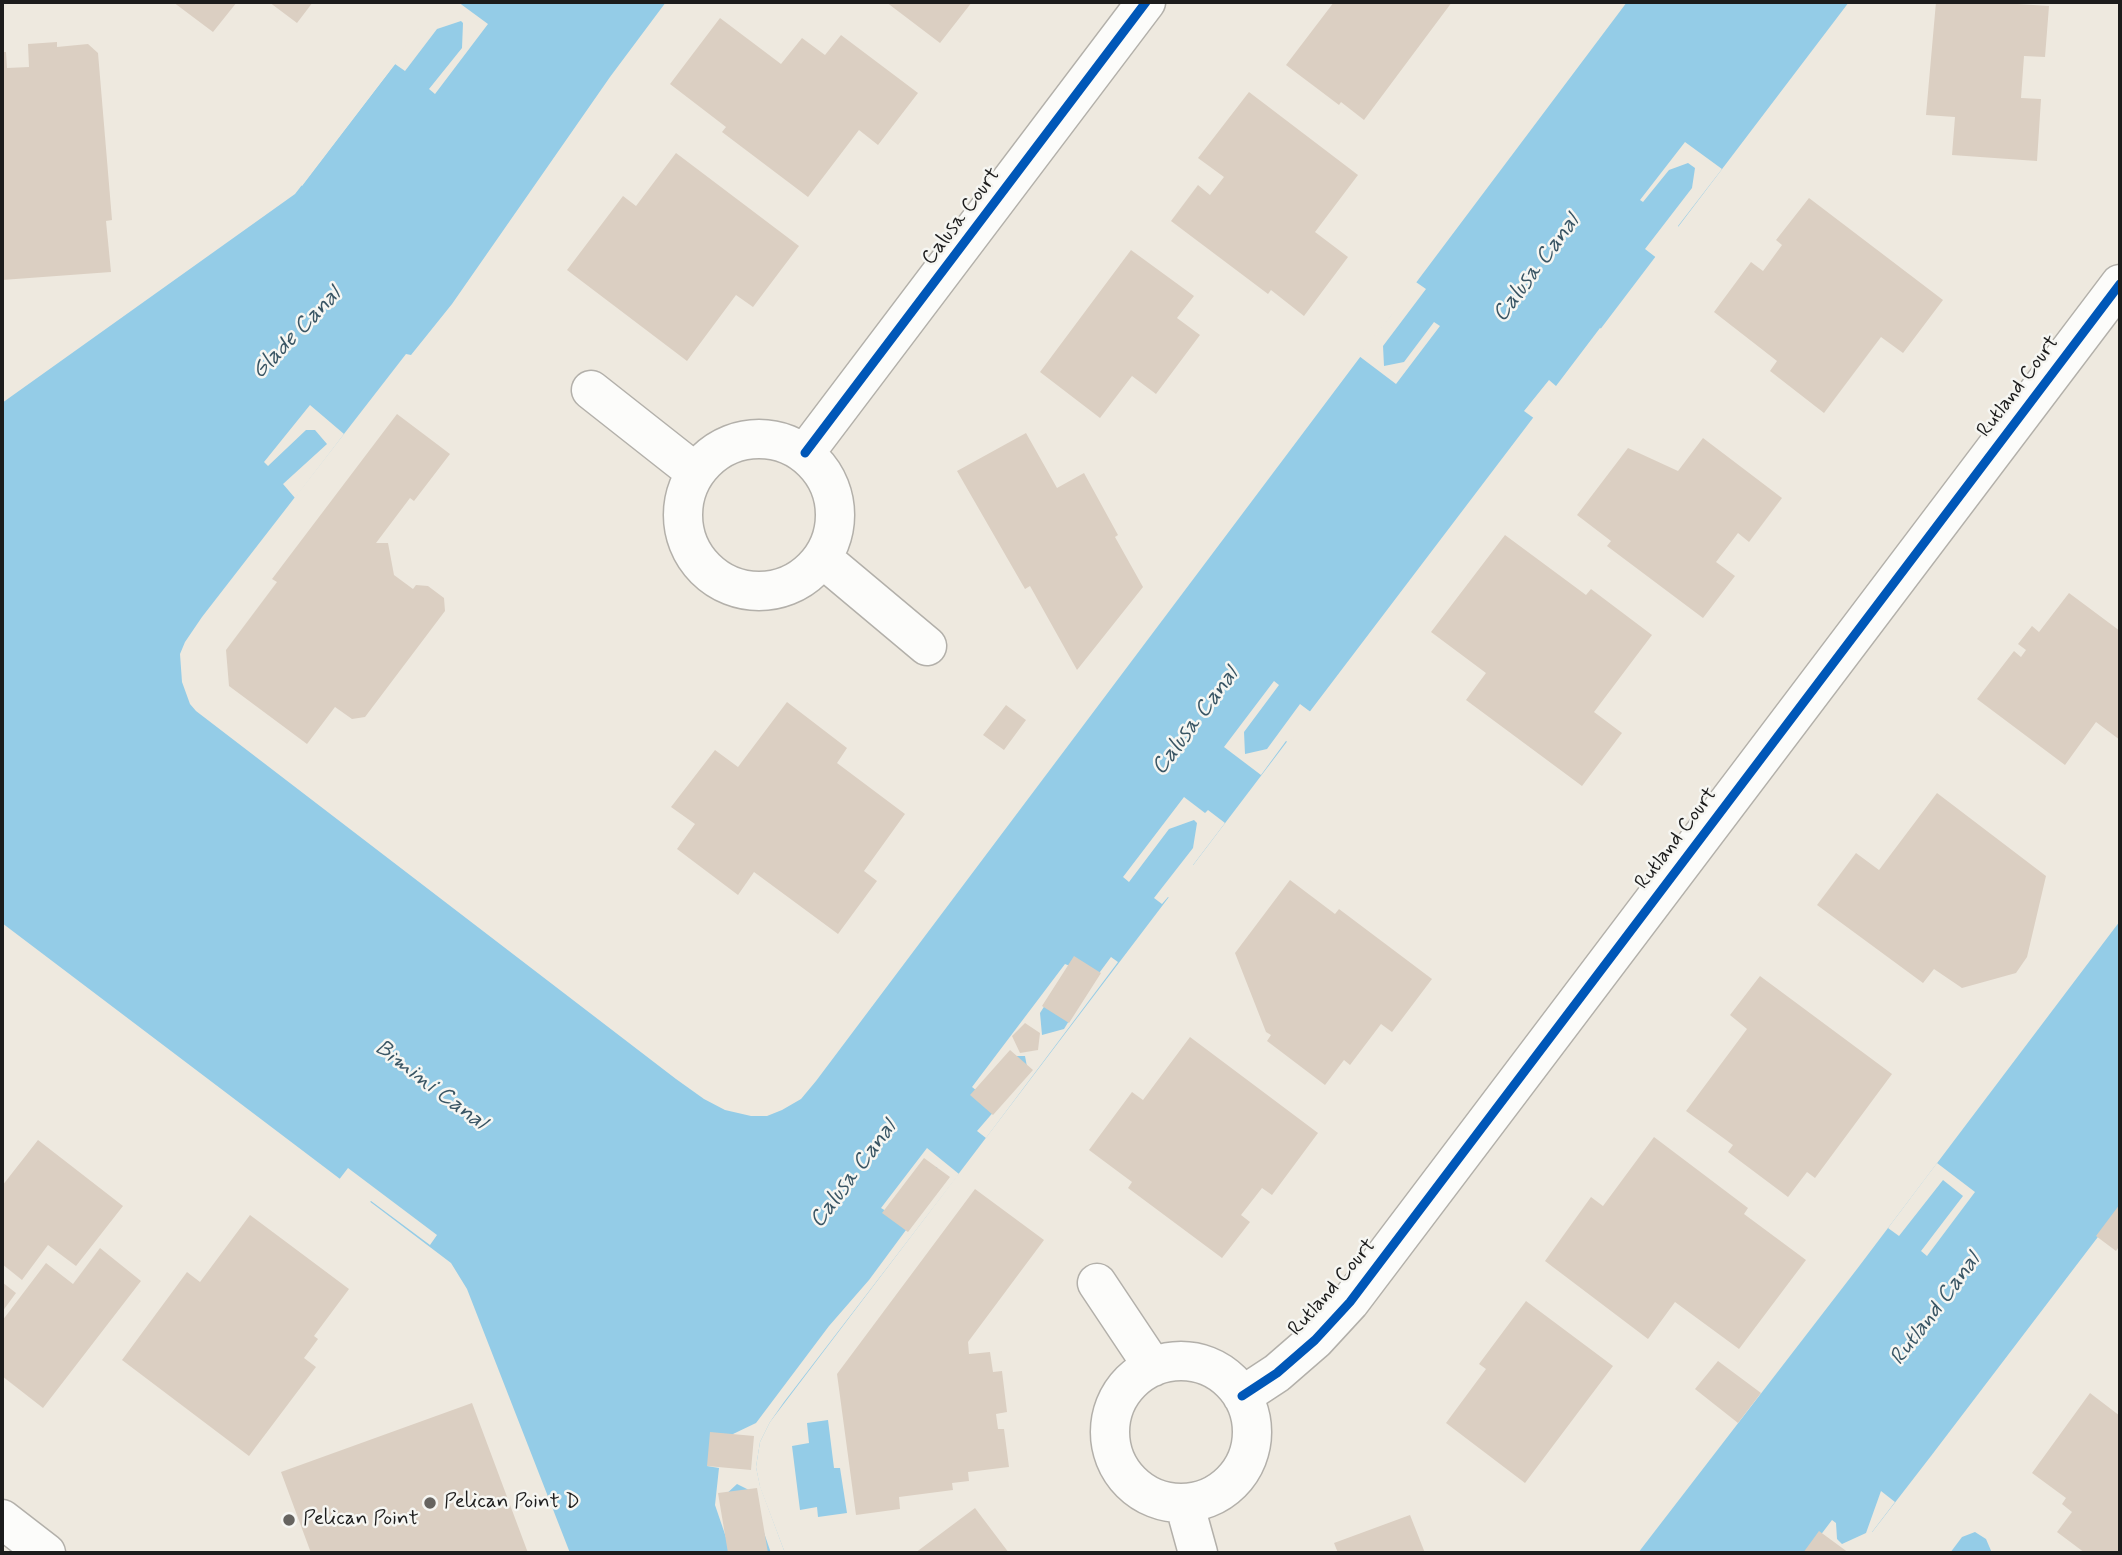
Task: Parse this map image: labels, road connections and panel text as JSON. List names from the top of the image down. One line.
{"streets":{"street":["Calusa Court","Rutland Court"]},"water":["Calusa Canal","Glade Canal","Bimini Canal","Rutland Canal"],"places":["Pelican Point D","Pelican Point"]}
